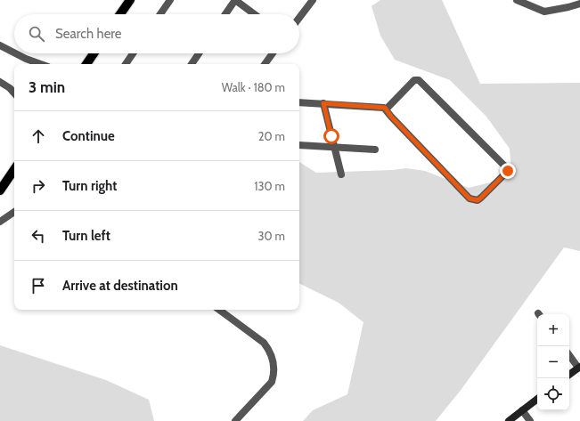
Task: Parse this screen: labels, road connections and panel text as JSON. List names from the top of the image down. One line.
{"page":{"search":"Search here","heading":["3 min","Walk · 180 m"],"list":[["Continue","20 m"],["Turn right","130 m"],["Turn left","30 m"],"Arrive at destination"],"map_buttons":["+","−"]}}
